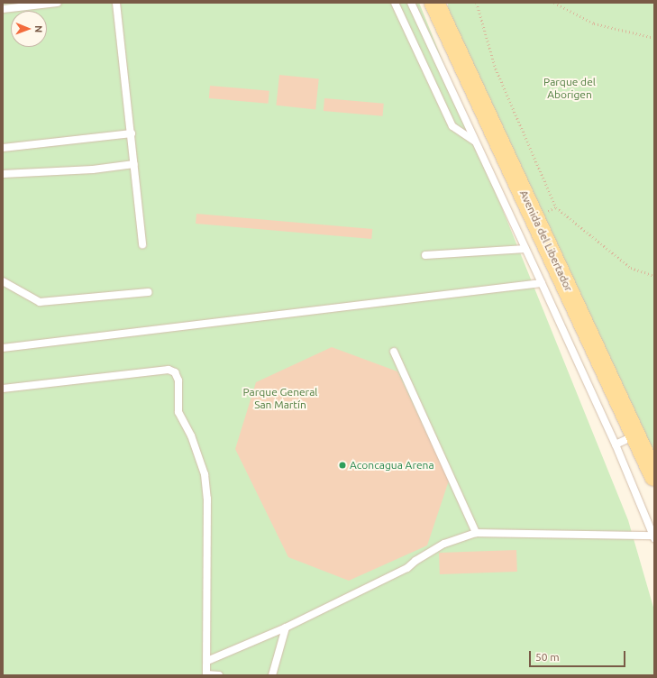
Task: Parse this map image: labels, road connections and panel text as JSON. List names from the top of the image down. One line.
{"streets":{"main road":["Avenida del Libertador"]},"parks":["Parque del Aborigen","Parque General San Martín"],"places":["Aconcagua Arena"],"scale_bar":"50 m","north":"right"}
